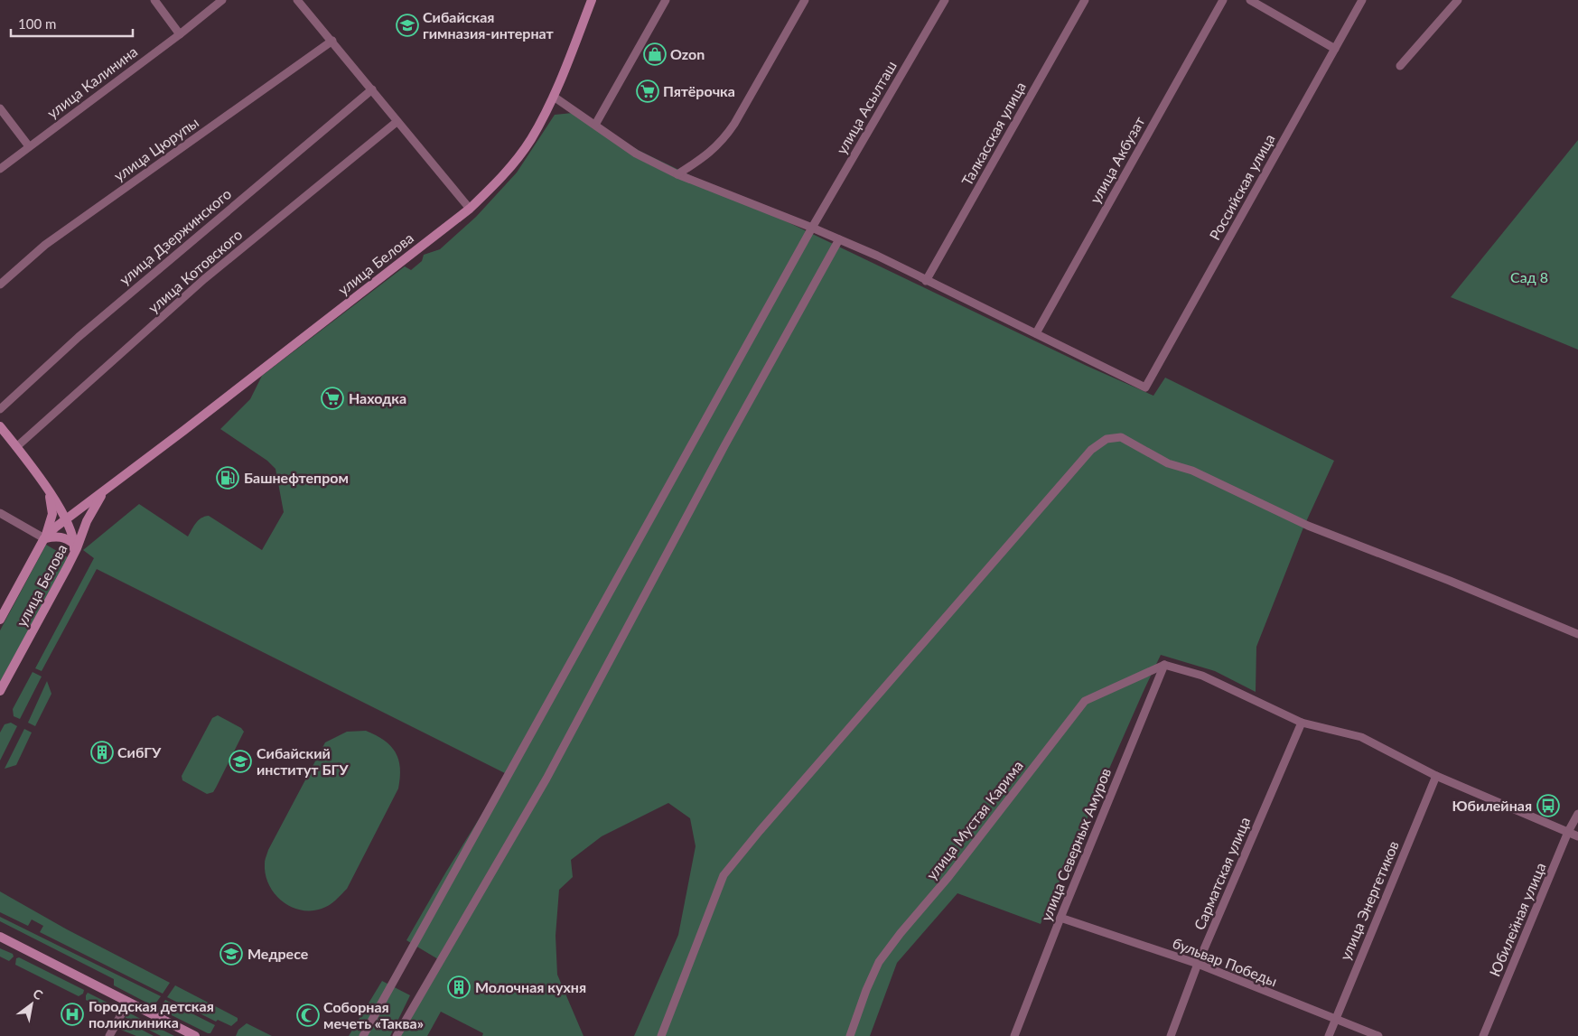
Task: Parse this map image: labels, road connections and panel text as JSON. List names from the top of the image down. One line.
{"streets":{"main road":["улица Белова"],"street":["улица Калинина","улица Асылташ","Талкасская улица","улица Цюрупы","улица Акбузат","Российская улица","улица Дзержинского","улица Котовского","улица Мустая Карима","улица Северных Амуров","Сарматская улица","улица Энергетиков","Юбилейная улица","бульвар Победы"]},"crossings":[["улица Акбузат","Российская улица"],["улица Мустая Карима","улица Северных Амуров"],["улица Северных Амуров","бульвар Победы"],["Сарматская улица","бульвар Победы"],["улица Энергетиков","бульвар Победы"]],"parks":["Сад 8"],"places":{"school or university":["Сибайская гимназия-интернат","Сибайский институт БГУ","Медресе"],"shop":["Ozon"],"supermarket":["Пятёрочка","Находка"],"fuel station":["Башнефтепром"],"building":["СибГУ","Молочная кухня"],"bus stop":["Юбилейная"],"hospital":["Городская детская поликлиника"],"mosque":["Соборная мечеть «Таква»"]},"scale_bar":"100 m","north":"top right"}
